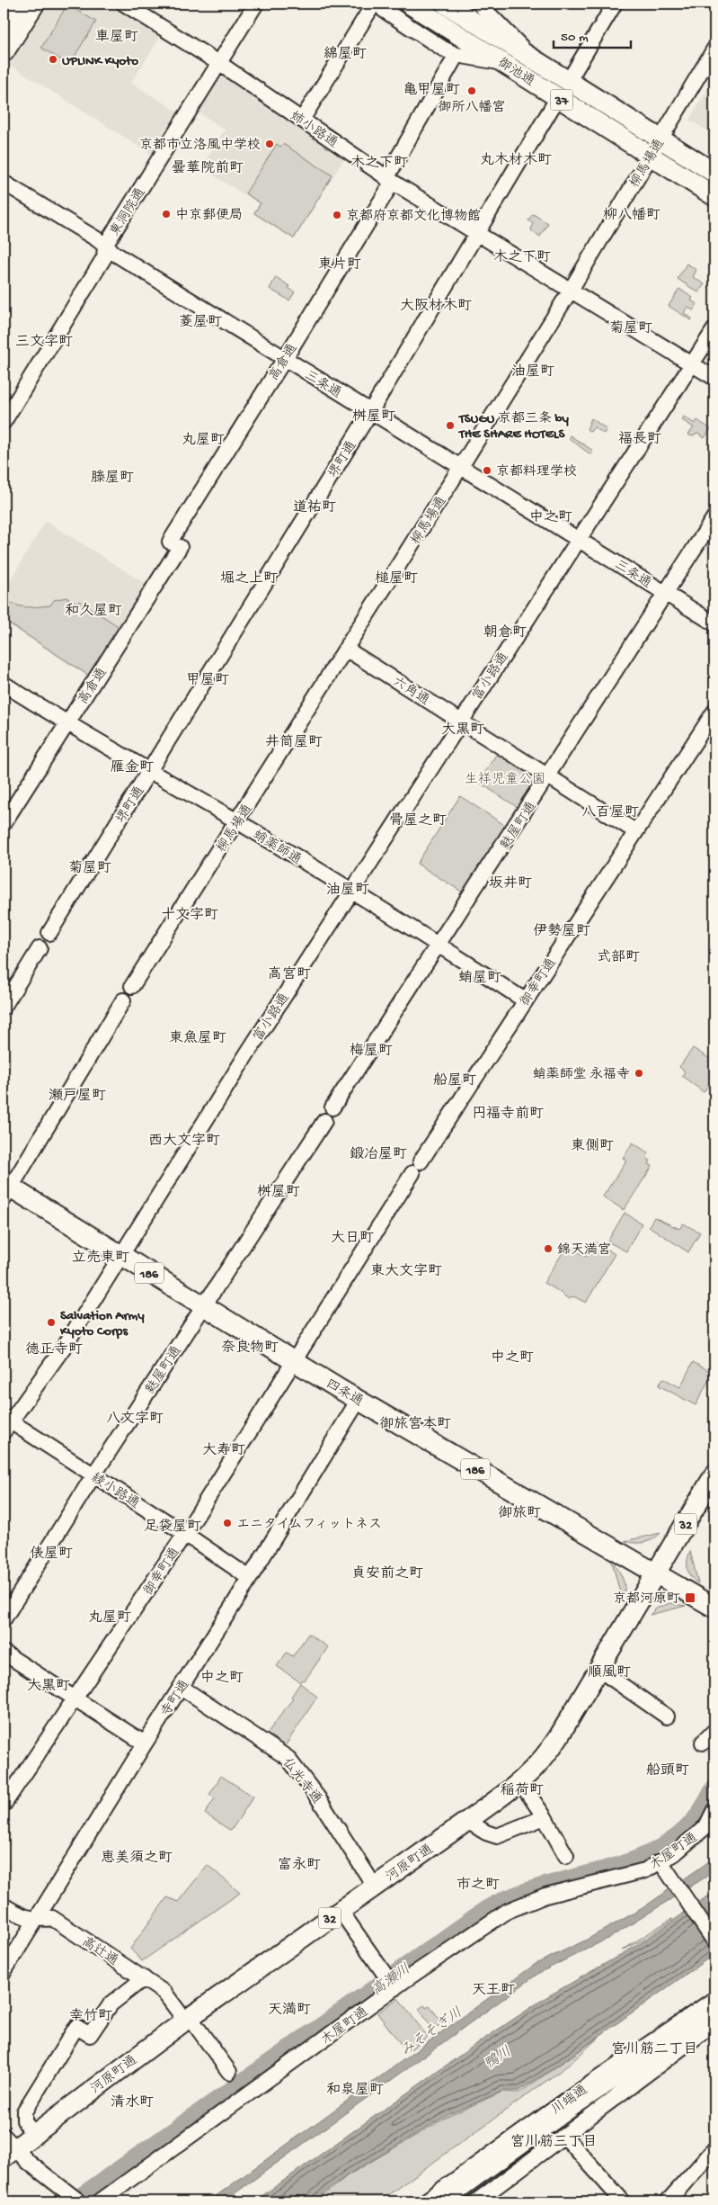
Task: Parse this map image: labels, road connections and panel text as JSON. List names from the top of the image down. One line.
{"streets":{"main road":["御池通","37","186","四条通","32","河原町通"],"street":["姉小路通","柳馬場通","東洞院通","高倉通","三条通","堺町通","富小路通","六角通","麩屋町通","蛸薬師通","御幸町通","綾小路通","寺町通","仏光寺通","木屋町通","高辻通","川端通"]},"crossings":[["御池通","柳馬場通"],["御池通","堺町通"],["姉小路通","柳馬場通"],["姉小路通","東洞院通"],["姉小路通","高倉通"],["姉小路通","堺町通"],["姉小路通","富小路通"],["柳馬場通","三条通"],["柳馬場通","六角通"],["柳馬場通","蛸薬師通"],["東洞院通","三条通"],["高倉通","三条通"],["高倉通","蛸薬師通"],["三条通","堺町通"],["三条通","富小路通"],["三条通","麩屋町通"],["堺町通","蛸薬師通"],["富小路通","六角通"],["富小路通","蛸薬師通"],["富小路通","四条通"],["富小路通","綾小路通"],["六角通","麩屋町通"],["六角通","御幸町通"],["麩屋町通","蛸薬師通"],["麩屋町通","四条通"],["麩屋町通","綾小路通"],["蛸薬師通","御幸町通"],["御幸町通","四条通"],["御幸町通","綾小路通"],["四条通","寺町通"],["四条通","河原町通"],["綾小路通","寺町通"],["寺町通","仏光寺通"],["寺町通","高辻通"],["仏光寺通","河原町通"],["河原町通","高辻通"]],"districts":["車屋町","綿屋町","亀甲屋町","丸木材木町","木之下町","曇華院前町","柳八幡町","木之下町","東片町","大阪材木町","菱屋町","菊屋町","三文字町","油屋町","桝屋町","福長町","丸屋町","滕屋町","道祐町","中之町","堀之上町","槌屋町","和久屋町","朝倉町","甲屋町","大黒町","井筒屋町","雁金町","八百屋町","骨屋之町","菊屋町","坂井町","油屋町","十文字町","伊勢屋町","式部町","高宮町","蛸屋町","東魚屋町","梅屋町","船屋町","瀬戸屋町","円福寺前町","西大文字町","東側町","鍛冶屋町","桝屋町","大日町","立売東町","東大文字町","奈良物町","徳正寺町","中之町","八文字町","御旅宮本町","大寿町","御旅町","足袋屋町","俵屋町","貞安前之町","丸屋町","順風町","中之町","大黒町","船頭町","稲荷町","恵美須之町","富永町","市之町","天王町","天満町","幸竹町","宮川筋二丁目","和泉屋町","清水町","宮川筋三丁目"],"water":["高瀬川","みそそぎ川","鴨川"],"parks":["生祥児童公園"],"places":{"other":["UPLINK Kyoto","御所八幡宮","京都市立洛風中学校","中京郵便局","京都府京都文化博物館","TSUGU 京都三条 by THE SHARE HOTELS","京都料理学校","蛸薬師堂 永福寺","錦天満宮","Salvation Army Kyoto Corps","エニタイムフィットネス"],"transit":["京都河原町"]},"scale_bar":"50 m"}
